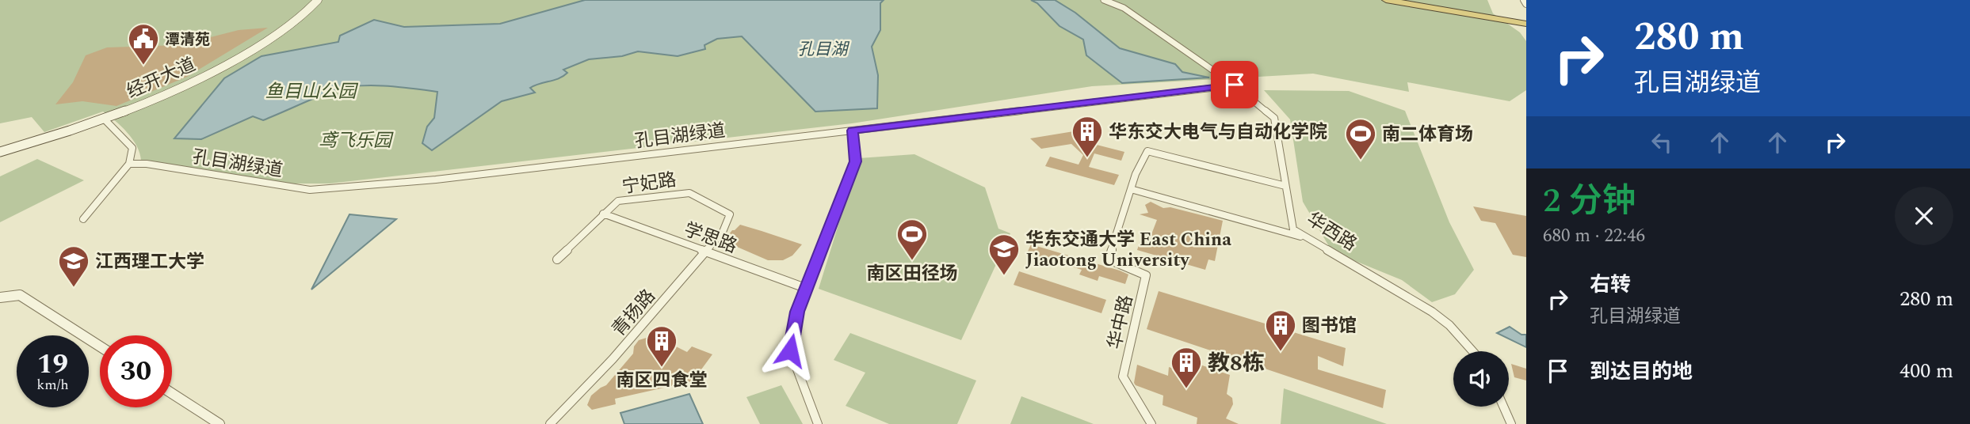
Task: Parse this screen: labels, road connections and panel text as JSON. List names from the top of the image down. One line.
{"streets":{"main road":["经开大道"],"street":["孔目湖绿道","宁妃路","华西路","学思路","青扬路","华中路"]},"crossings":[["孔目湖绿道","华西路"],["宁妃路","学思路"],["宁妃路","青扬路"],["华西路","华中路"],["学思路","青扬路"]],"water":["孔目湖"],"parks":["鱼目山公园","鸢飞乐园"],"places":{"public building":["潭清苑"],"building":["华东交大电气与自动化学院","图书馆","南区四食堂","教8栋"],"sports":["南二体育场","南区田径场"],"school or university":["华东交通大学 East China Jiaotong University","江西理工大学"]},"page":{"turn":["280 m","孔目湖绿道"],"heading":["2 分钟","680 m · 22:46"],"list":[{"name":"右转","note":"孔目湖绿道","value":"280 m"},{"name":"到达目的地","value":"400 m"}],"speed":"19 km/h","limit":"30"}}
